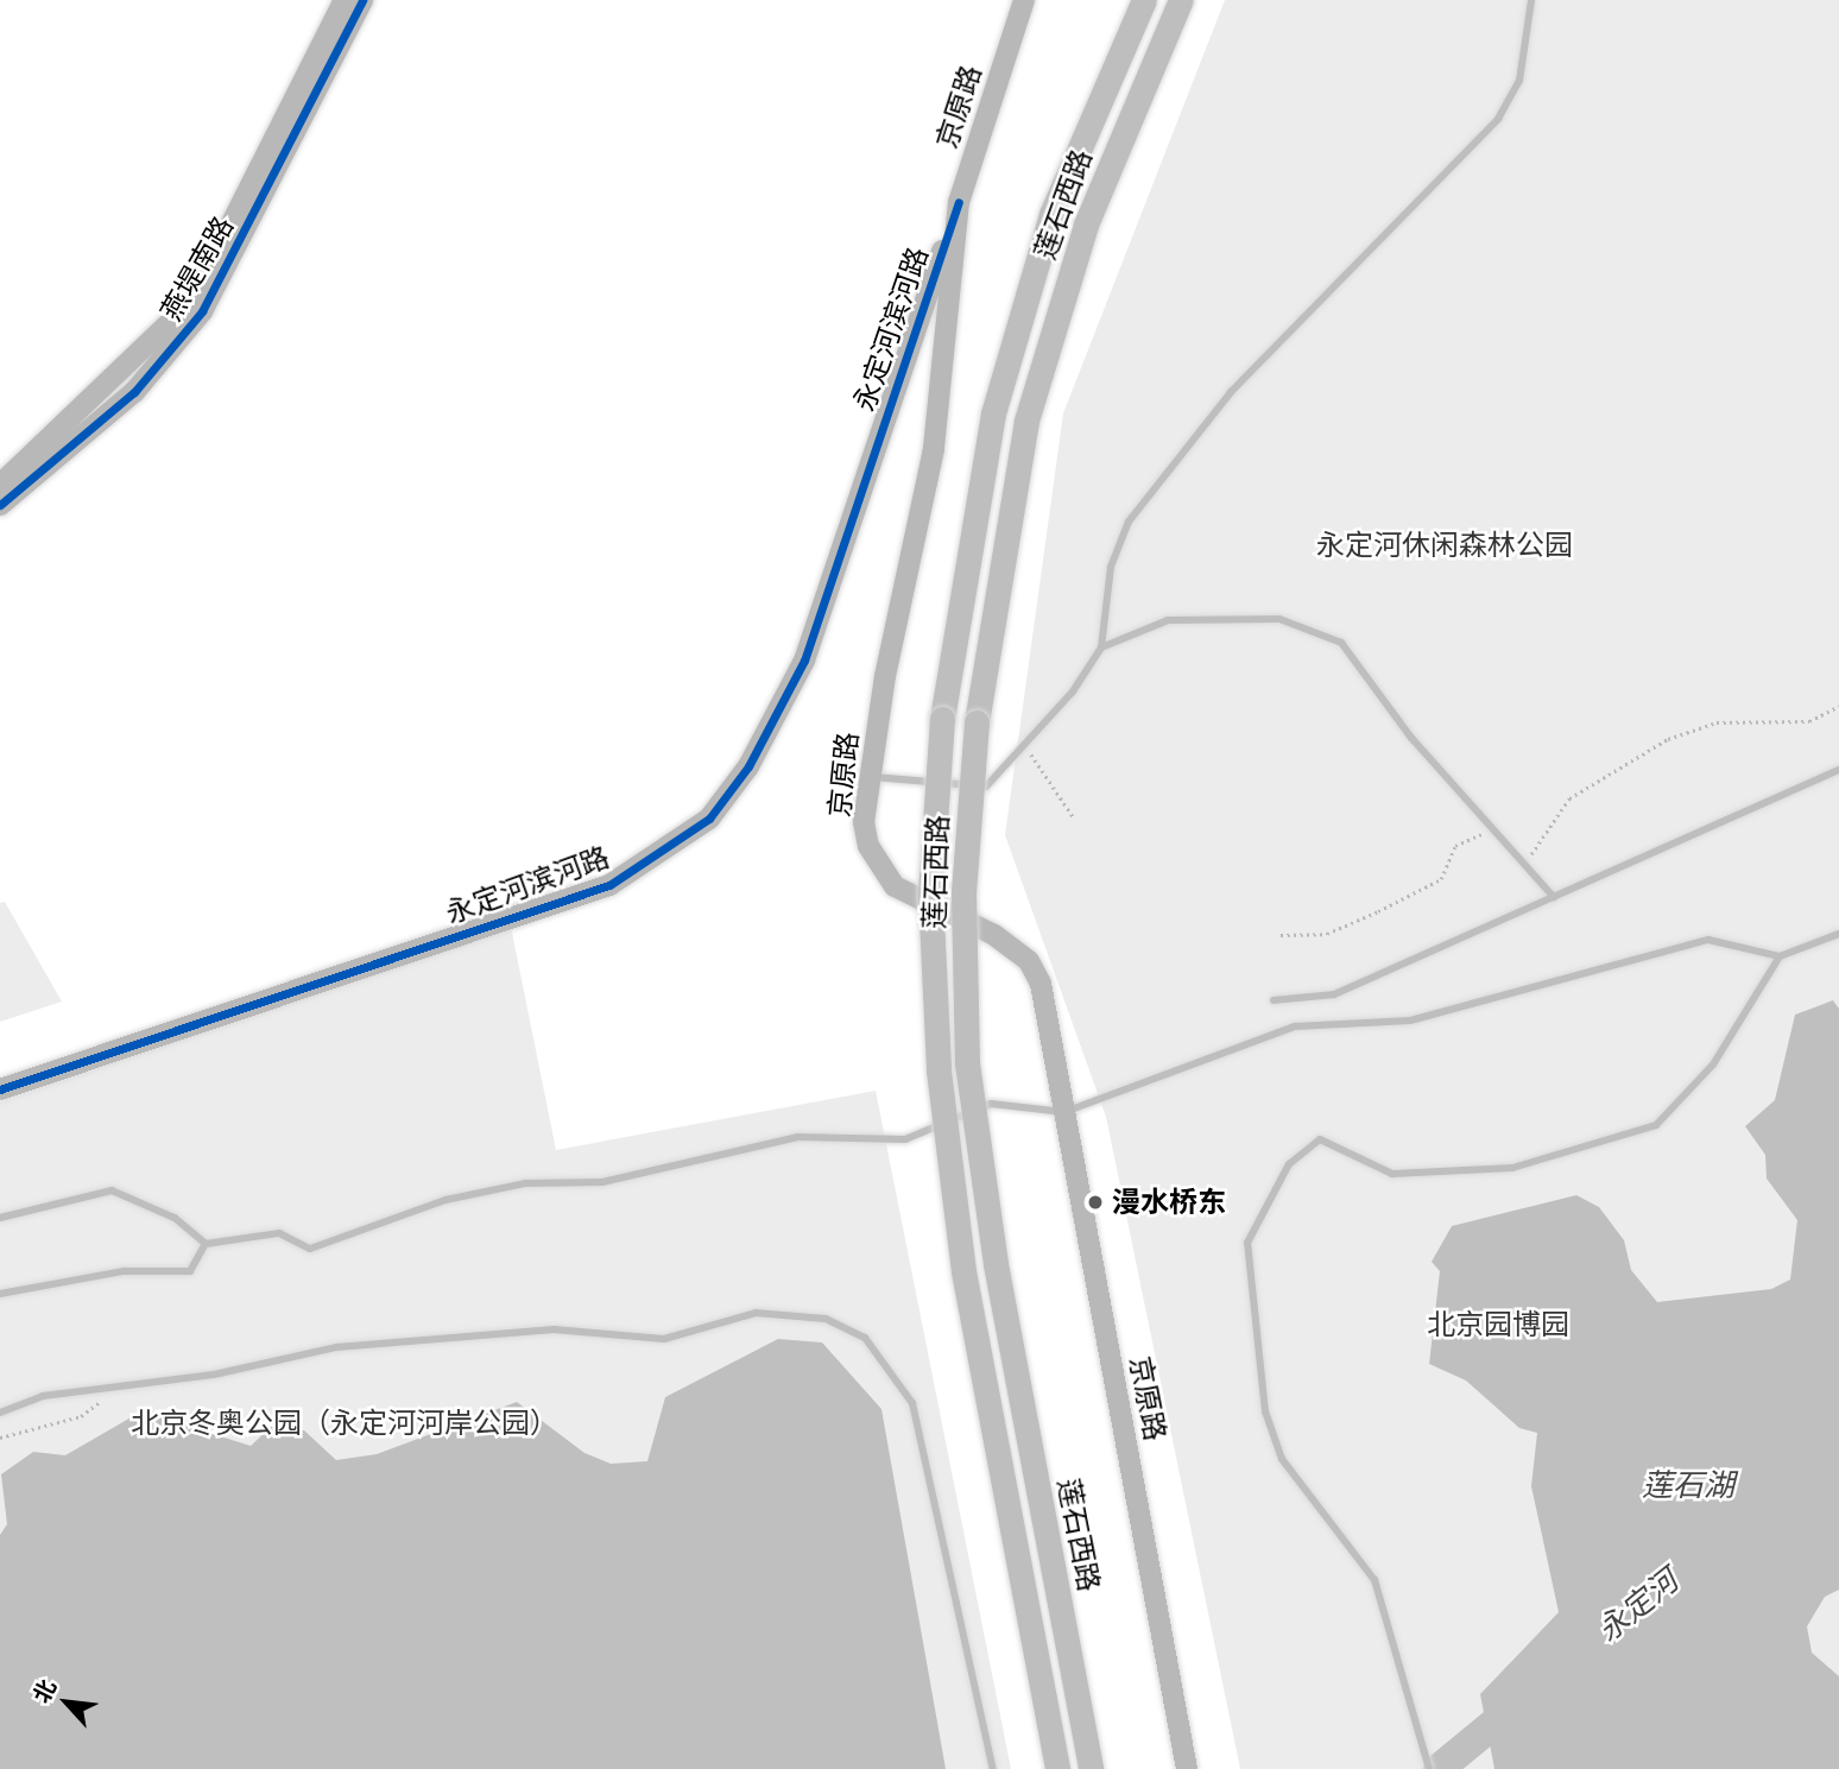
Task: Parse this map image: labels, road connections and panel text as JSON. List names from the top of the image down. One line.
{"streets":{"highway":["莲石西路"],"street":["京原路","燕堤南路","永定河滨河路"]},"crossings":[["京原路","永定河滨河路"]],"water":["莲石湖","永定河"],"parks":["永定河休闲森林公园","北京园博园","北京冬奥公园（永定河河岸公园）"],"places":["漫水桥东"],"north":"top left"}
